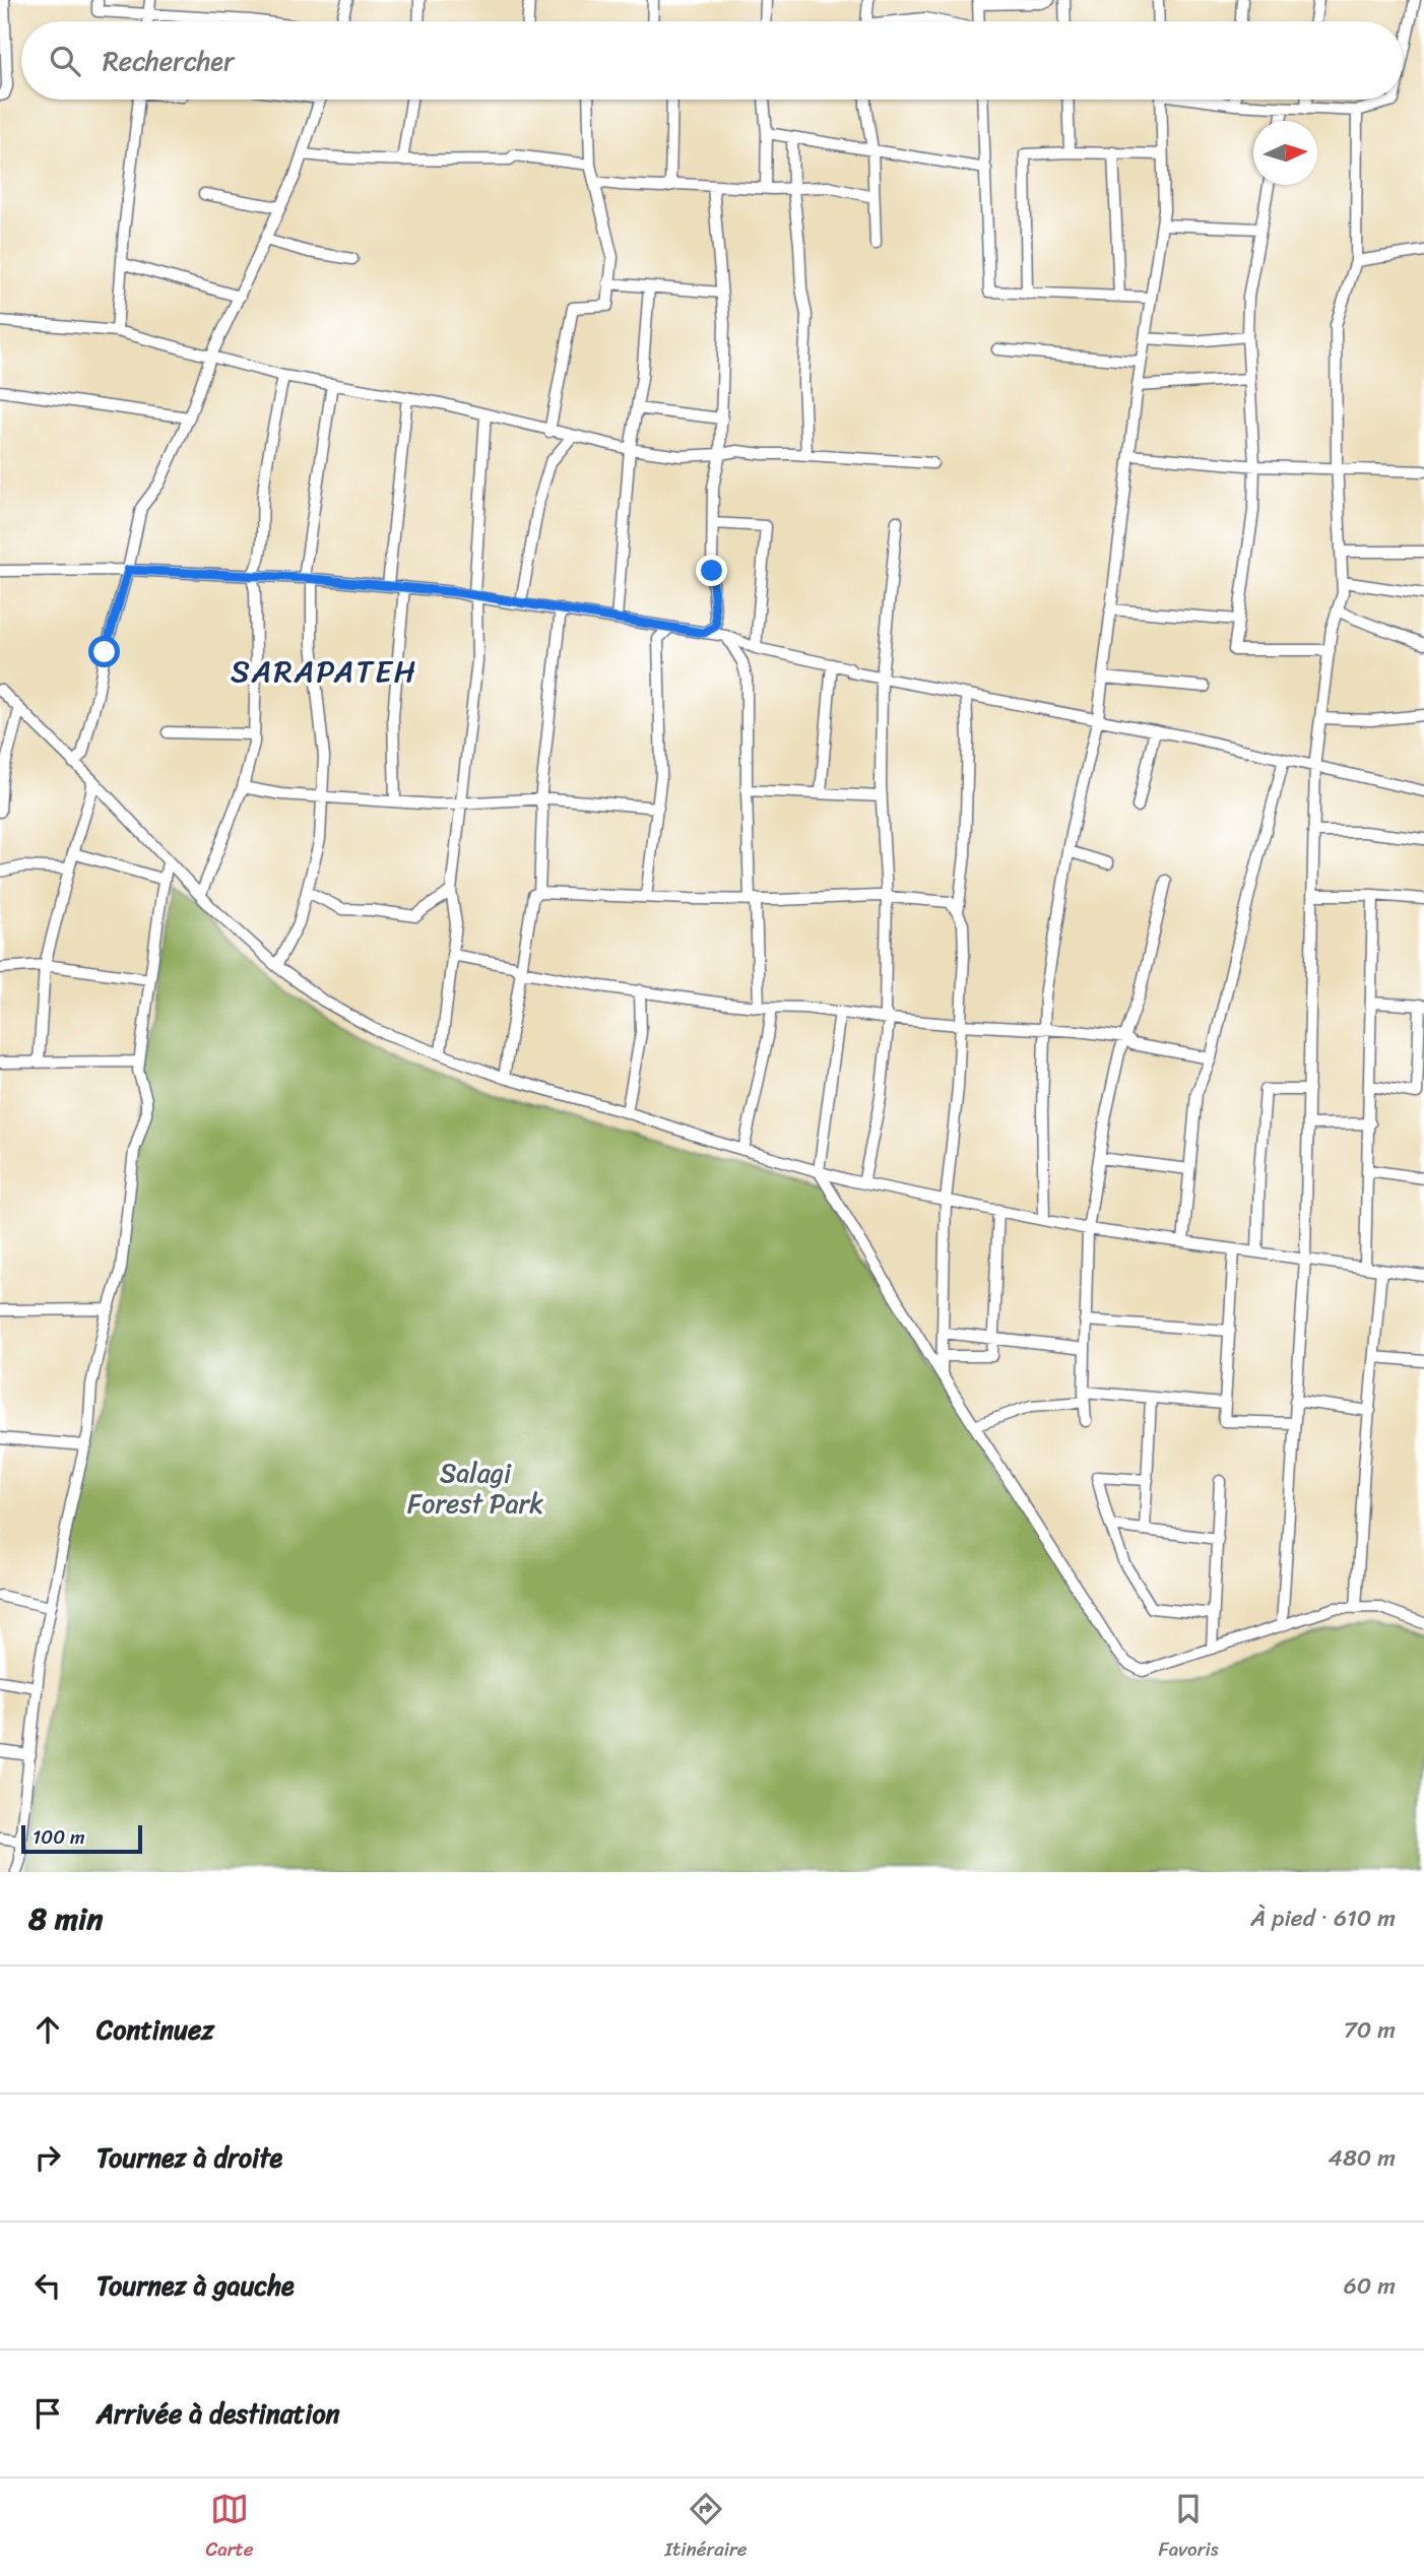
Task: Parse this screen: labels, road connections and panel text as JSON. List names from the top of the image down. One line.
{"districts":["SARAPATEH"],"parks":["Salagi Forest Park"],"scale_bar":"100 m","north":"right","page":{"search":"Rechercher","scale":"100 m","heading":["8 min","À pied · 610 m"],"list":[["Continuez","70 m"],["Tournez à droite","480 m"],["Tournez à gauche","60 m"],"Arrivée à destination"],"nav":["Carte","Itinéraire","Favoris"]}}
